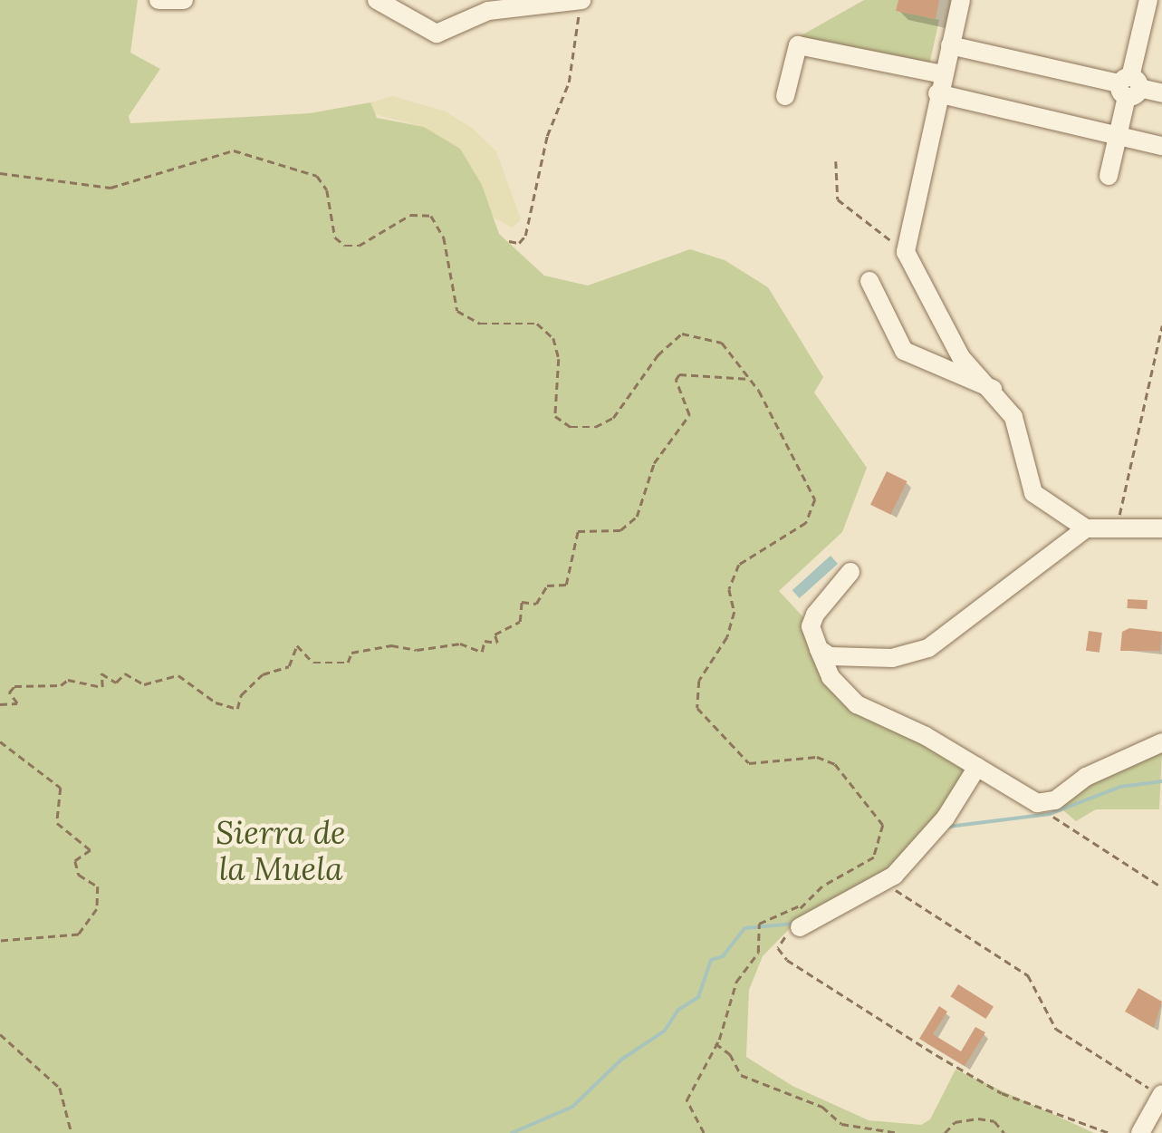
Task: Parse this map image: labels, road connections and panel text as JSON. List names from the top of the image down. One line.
{"parks":["Sierra de la Muela"]}
